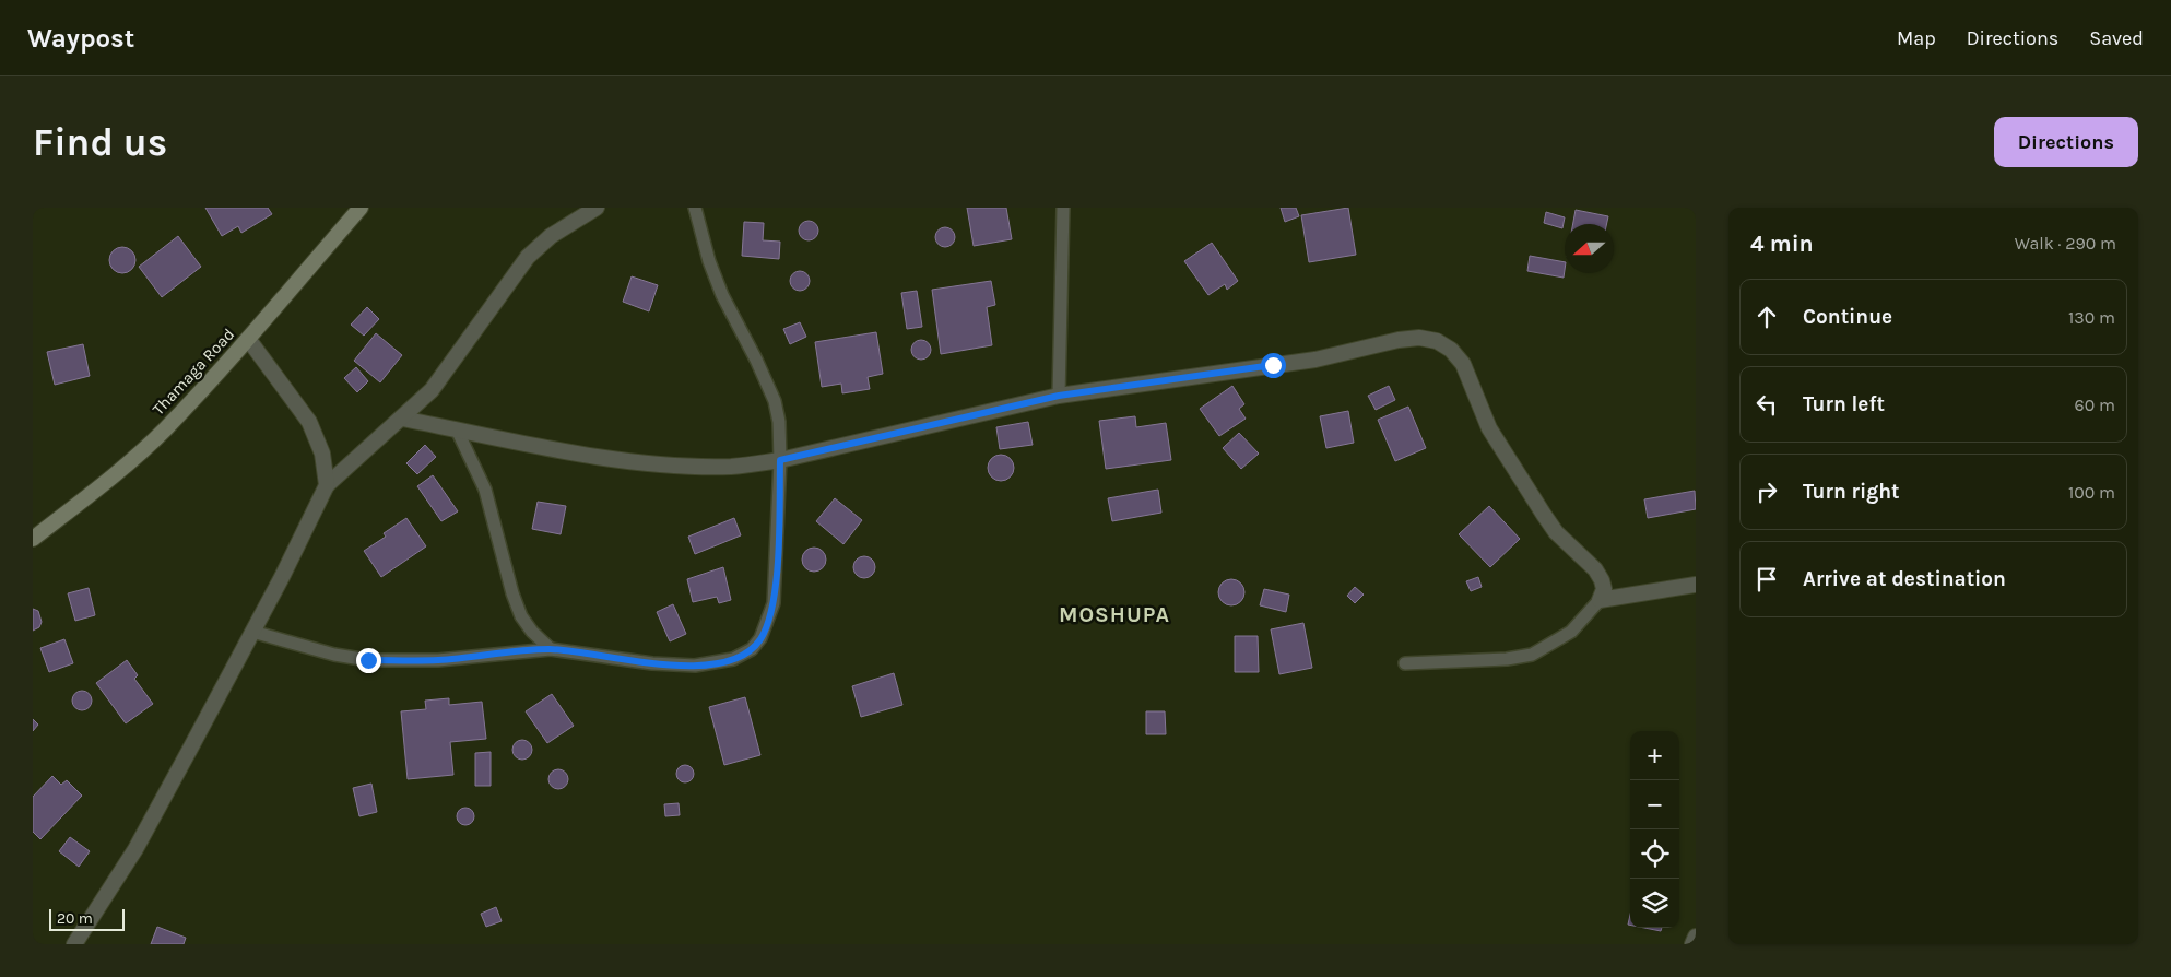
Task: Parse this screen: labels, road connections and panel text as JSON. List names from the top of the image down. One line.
{"streets":{"main road":["Thamaga Road"]},"districts":["MOSHUPA"],"scale_bar":"20 m","north":"left","page":{"header":"Waypost","nav":["Map","Directions","Saved"],"buttons":"Directions","title":"Find us","heading":["4 min","Walk · 290 m"],"list":[["Continue","130 m"],["Turn left","60 m"],["Turn right","100 m"],"Arrive at destination"],"map_buttons":["+","−"],"scale":"20 m"}}
